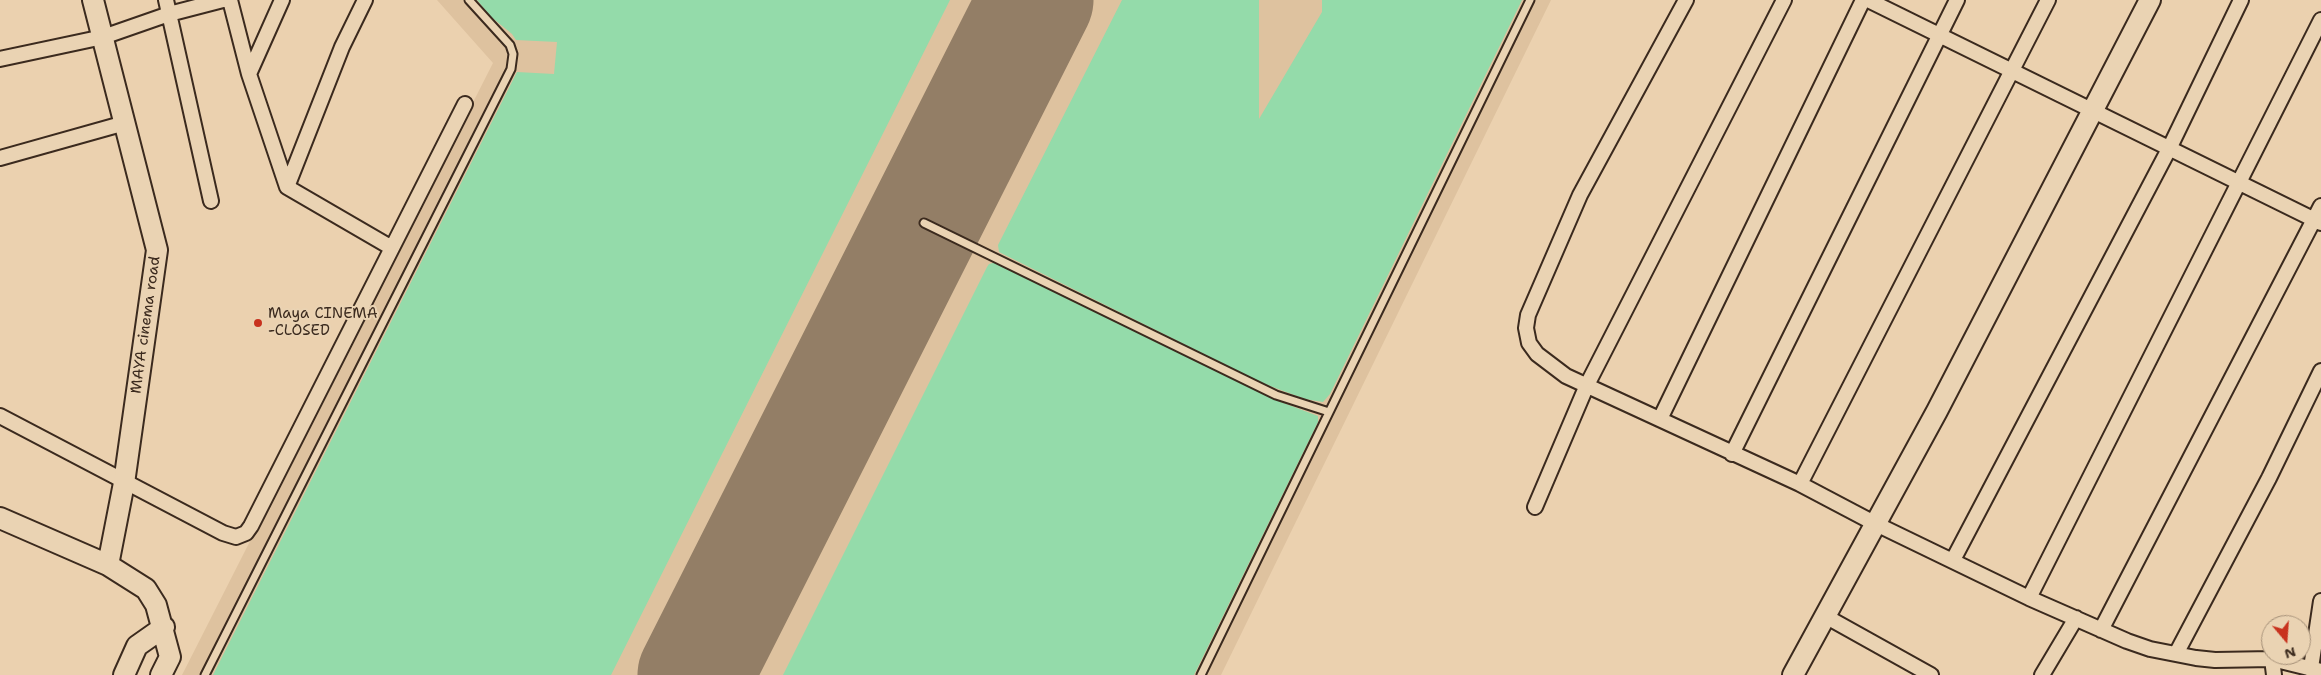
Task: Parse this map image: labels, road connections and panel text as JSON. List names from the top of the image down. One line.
{"streets":{"street":["MAYA cinema road"]},"places":["Maya CINEMA -CLOSED"],"north":"bottom"}
